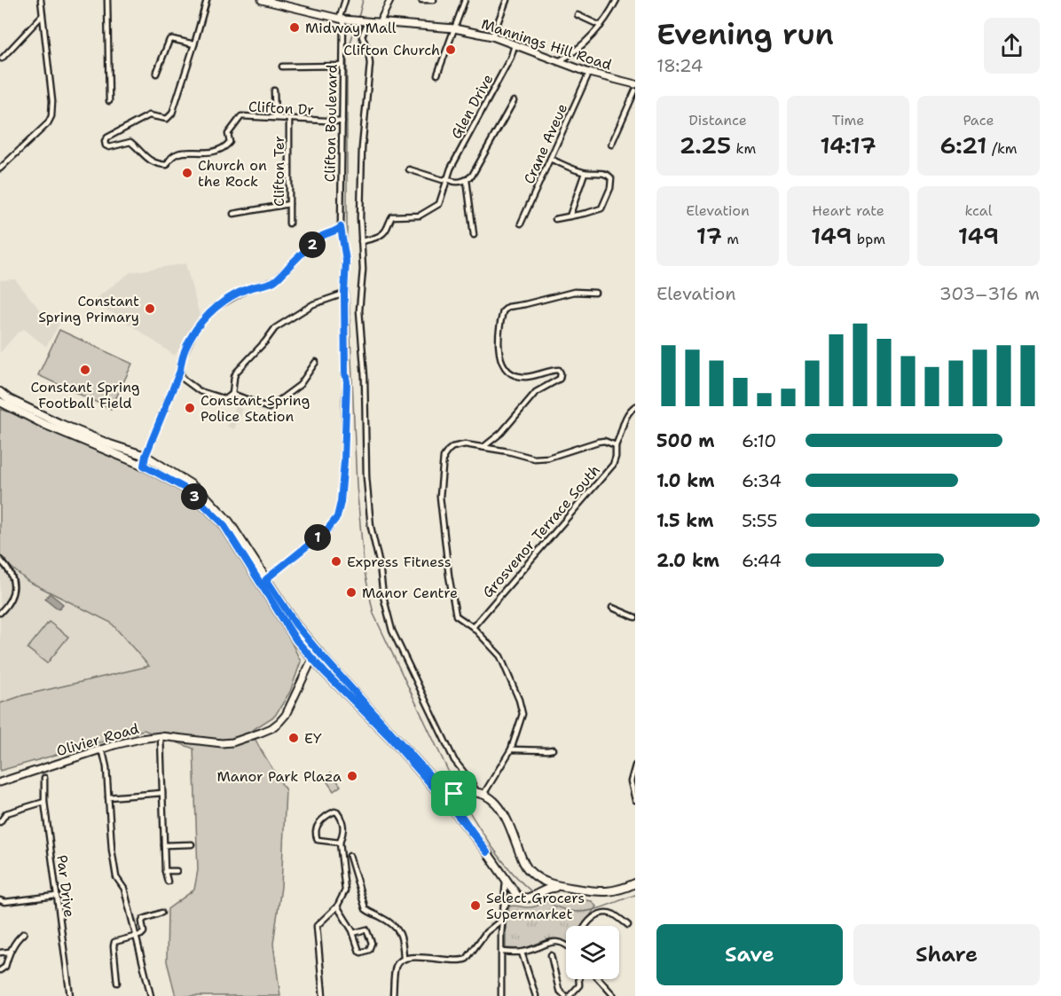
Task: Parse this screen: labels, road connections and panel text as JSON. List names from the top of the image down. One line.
{"streets":{"main road":["Mannings Hill Road","Olivier Road"],"street":["Glen Drive","Clifton Dr","Clifton Boulevard","Crane Aveue","Clifton Ter","Grosvenor Terrace South","Par Drive"]},"crossings":[["Mannings Hill Road","Glen Drive"],["Mannings Hill Road","Clifton Boulevard"],["Mannings Hill Road","Crane Aveue"],["Clifton Dr","Clifton Boulevard"],["Clifton Dr","Clifton Ter"]],"places":["Midway Mall","Clifton Church","Church on the Rock","Constant Spring Primary","Constant Spring Football Field","Constant Spring Police Station","Express Fitness","Manor Centre","EY","Manor Park Plaza","Select Grocers Supermarket"],"page":{"heading":["Evening run","18:24"],"stats":[["Distance","2.25 km"],["Time","14:17"],["Pace","6:21 /km"],["Elevation","17 m"],["Heart rate","149 bpm"],["kcal","149"]],"pins":["2","3","1"],"chart":["Elevation","303–316 m"],"list":[{"name":"500 m","note":"6:10"},{"name":"1.0 km","note":"6:34"},{"name":"1.5 km","note":"5:55"},{"name":"2.0 km","note":"6:44"}],"buttons":["Save","Share"]}}
